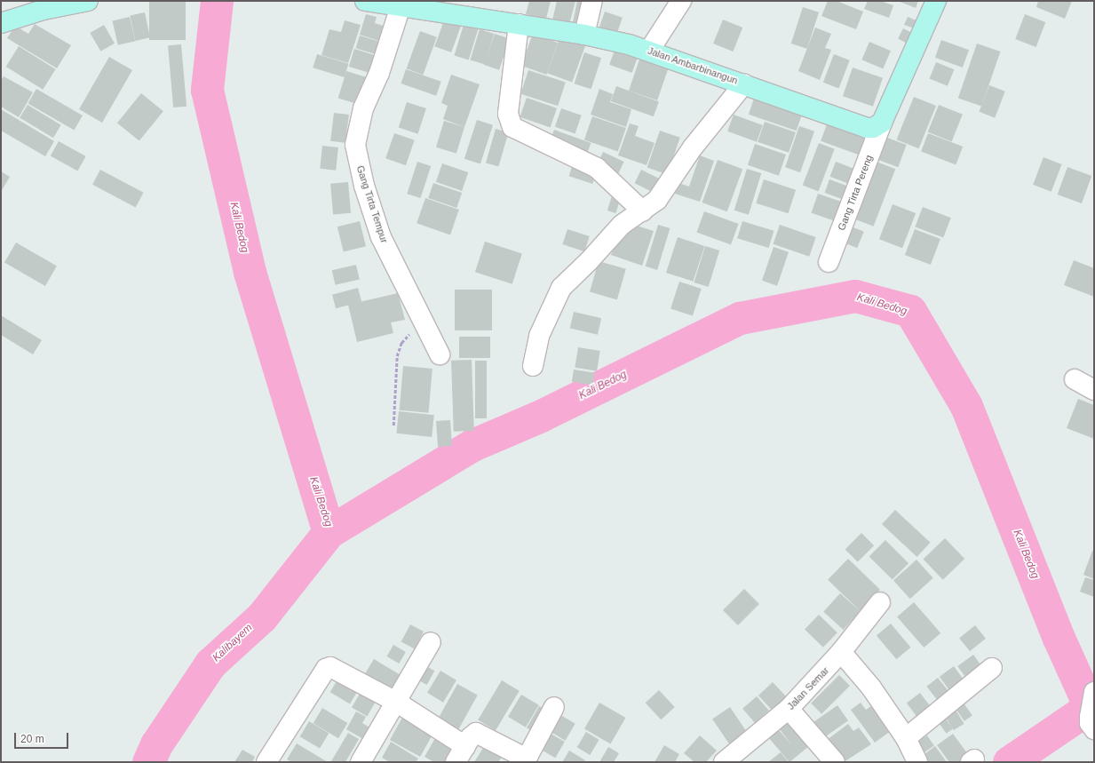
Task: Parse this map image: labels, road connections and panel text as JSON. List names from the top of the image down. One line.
{"streets":{"main road":["Jalan Ambarbinangun"],"street":["Gang Tirta Pereng","Gang Tirta Tempur","Jalan Semar"]},"crossings":[["Jalan Ambarbinangun","Gang Tirta Pereng"],["Jalan Ambarbinangun","Gang Tirta Tempur"]],"water":["Kali Bedog","Kalibayem"],"scale_bar":"20 m"}
